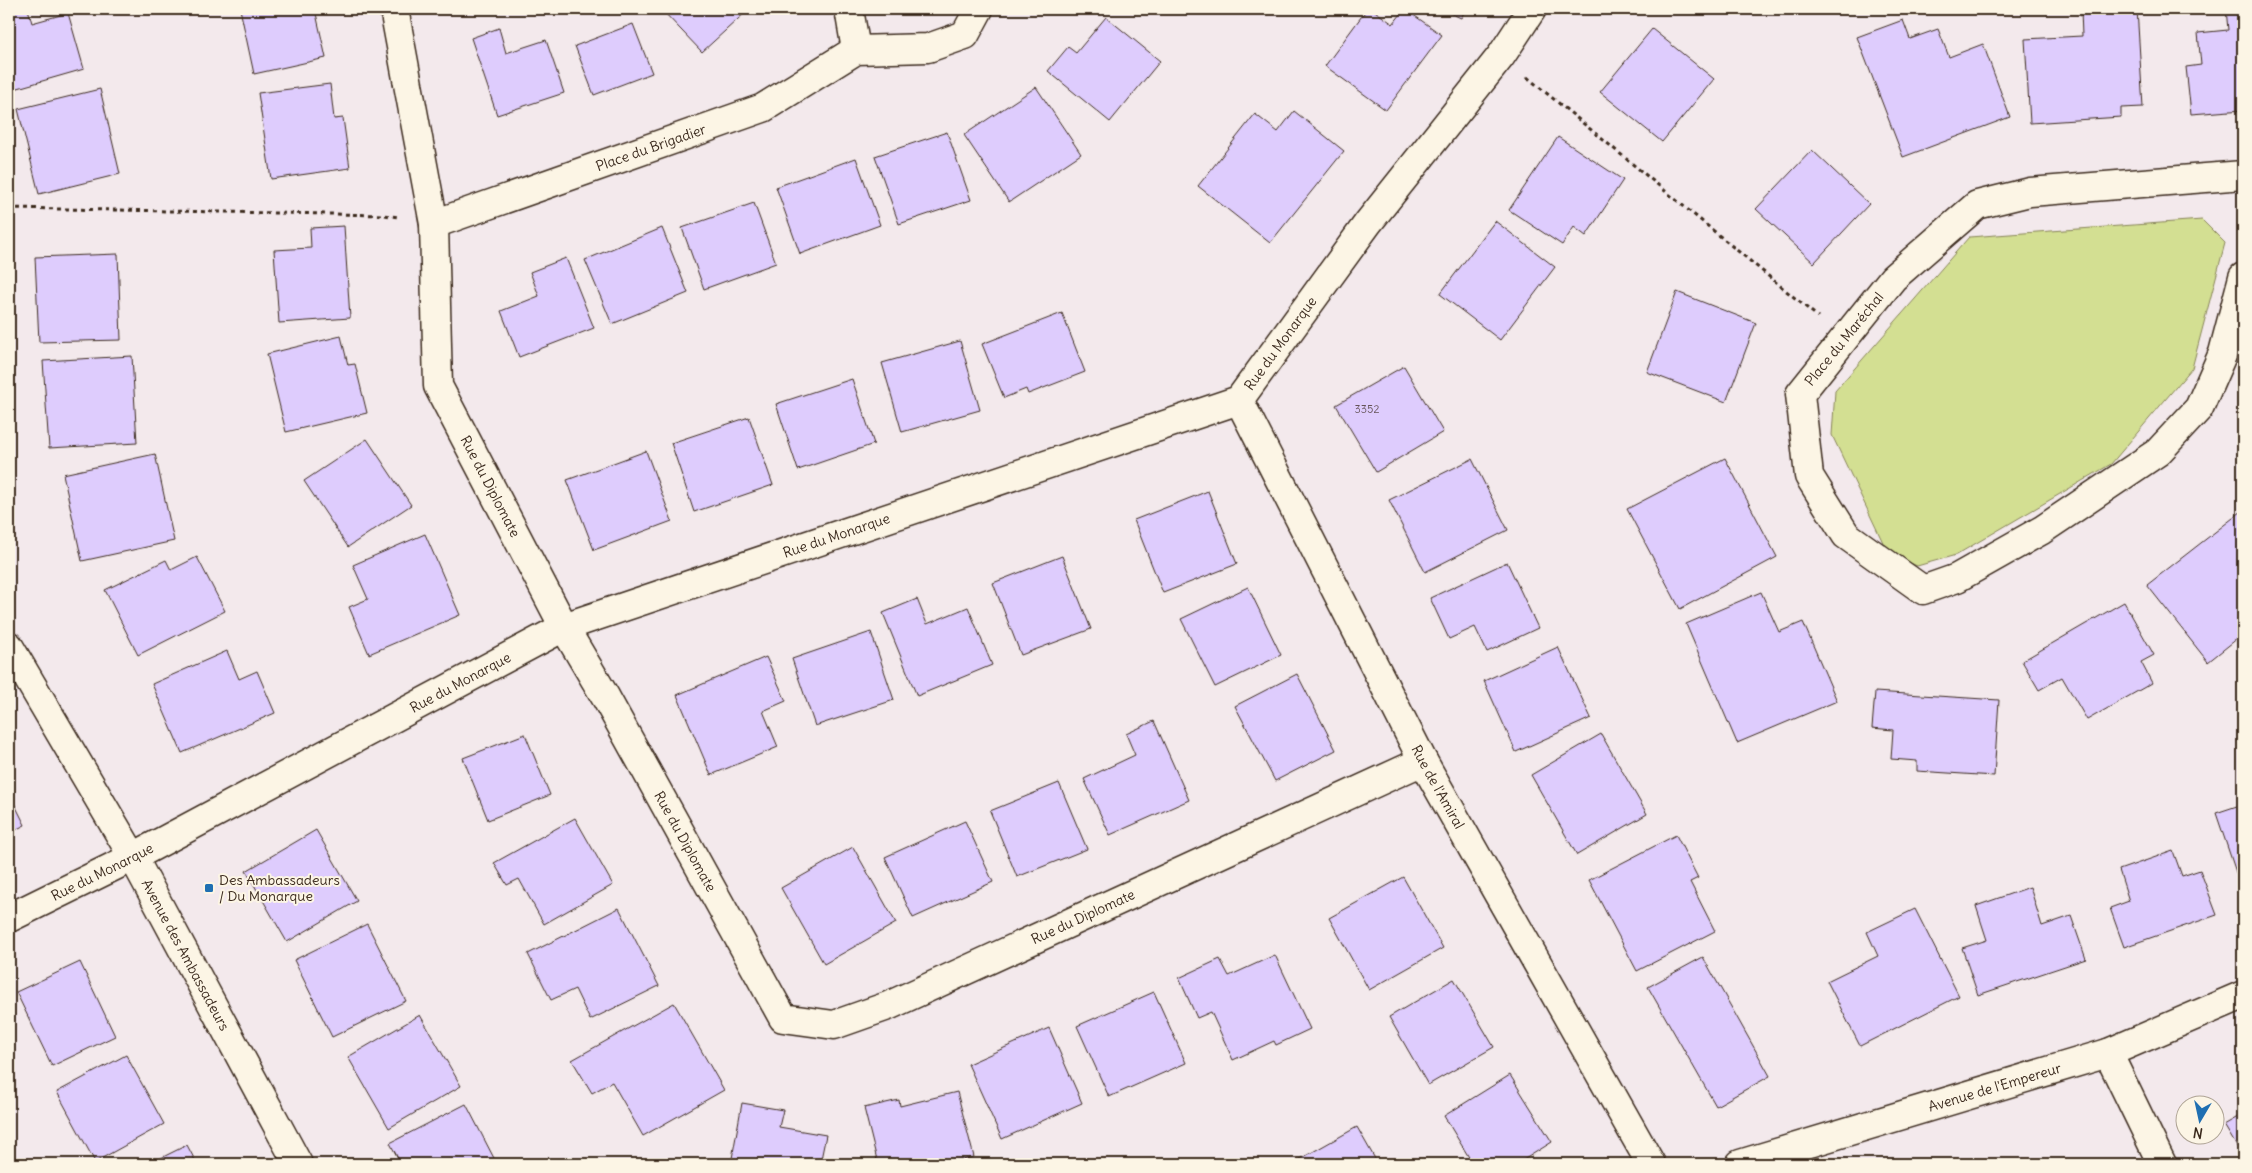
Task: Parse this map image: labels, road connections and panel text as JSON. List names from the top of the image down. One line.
{"streets":{"street":["Place du Brigadier","Place du Maréchal","Rue du Monarque","Rue du Diplomate","Rue de l'Amiral","Avenue des Ambassadeurs","Avenue de l'Empereur"]},"crossings":[["Place du Brigadier","Rue du Diplomate"],["Rue du Monarque","Rue du Diplomate"],["Rue du Monarque","Rue de l'Amiral"],["Rue du Monarque","Avenue des Ambassadeurs"],["Rue du Diplomate","Rue de l'Amiral"]],"places":{"transit":["Des Ambassadeurs / Du Monarque"]},"house_numbers":["3352"],"north":"bottom"}
